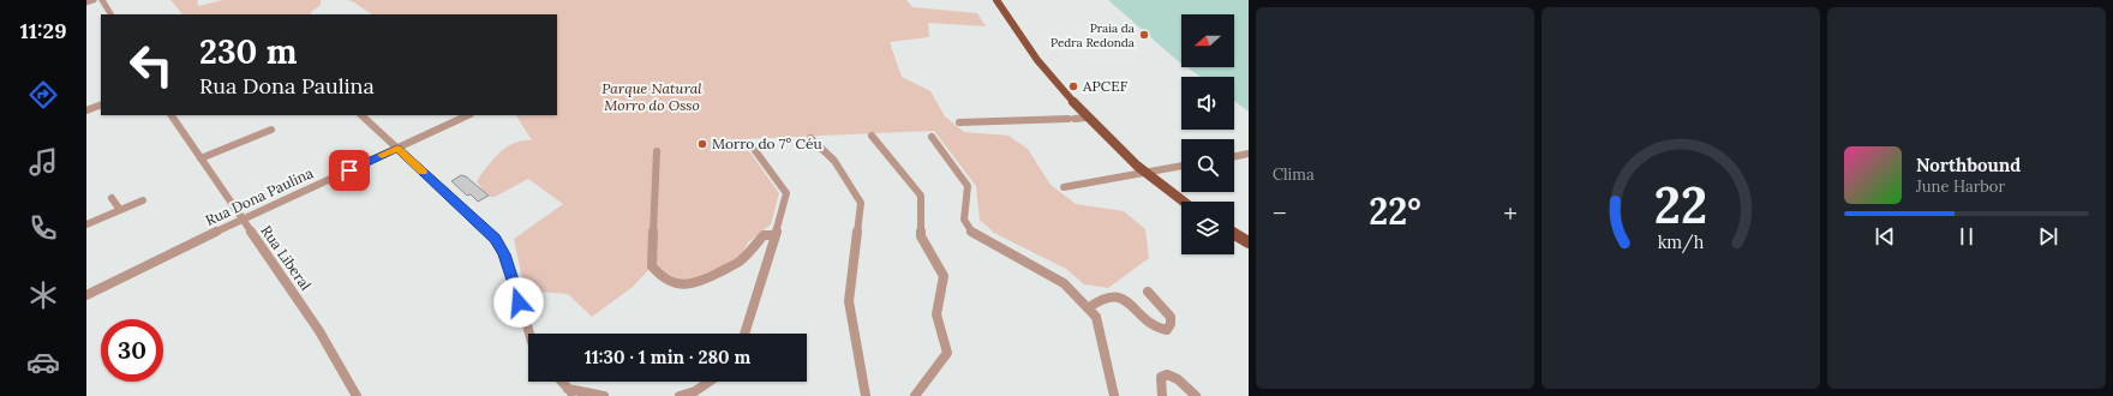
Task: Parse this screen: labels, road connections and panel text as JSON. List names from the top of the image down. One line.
{"streets":{"street":["Rua Dona Paulina","Rua Liberal"]},"crossings":[["Rua Dona Paulina","Rua Liberal"]],"parks":["Parque Natural Morro do Osso"],"places":["Praia da Pedra Redonda","APCEF","Morro do 7º Céu"],"north":"left","page":{"tabs":"11:29","tile":"Clima","turn":["230 m","Rua Dona Paulina"],"song":["Northbound","June Harbor"],"heat":["−","22°","+"],"limit":"30","trip":"11:30 · 1 min · 280 m","gauge":["22","km/h"]}}
